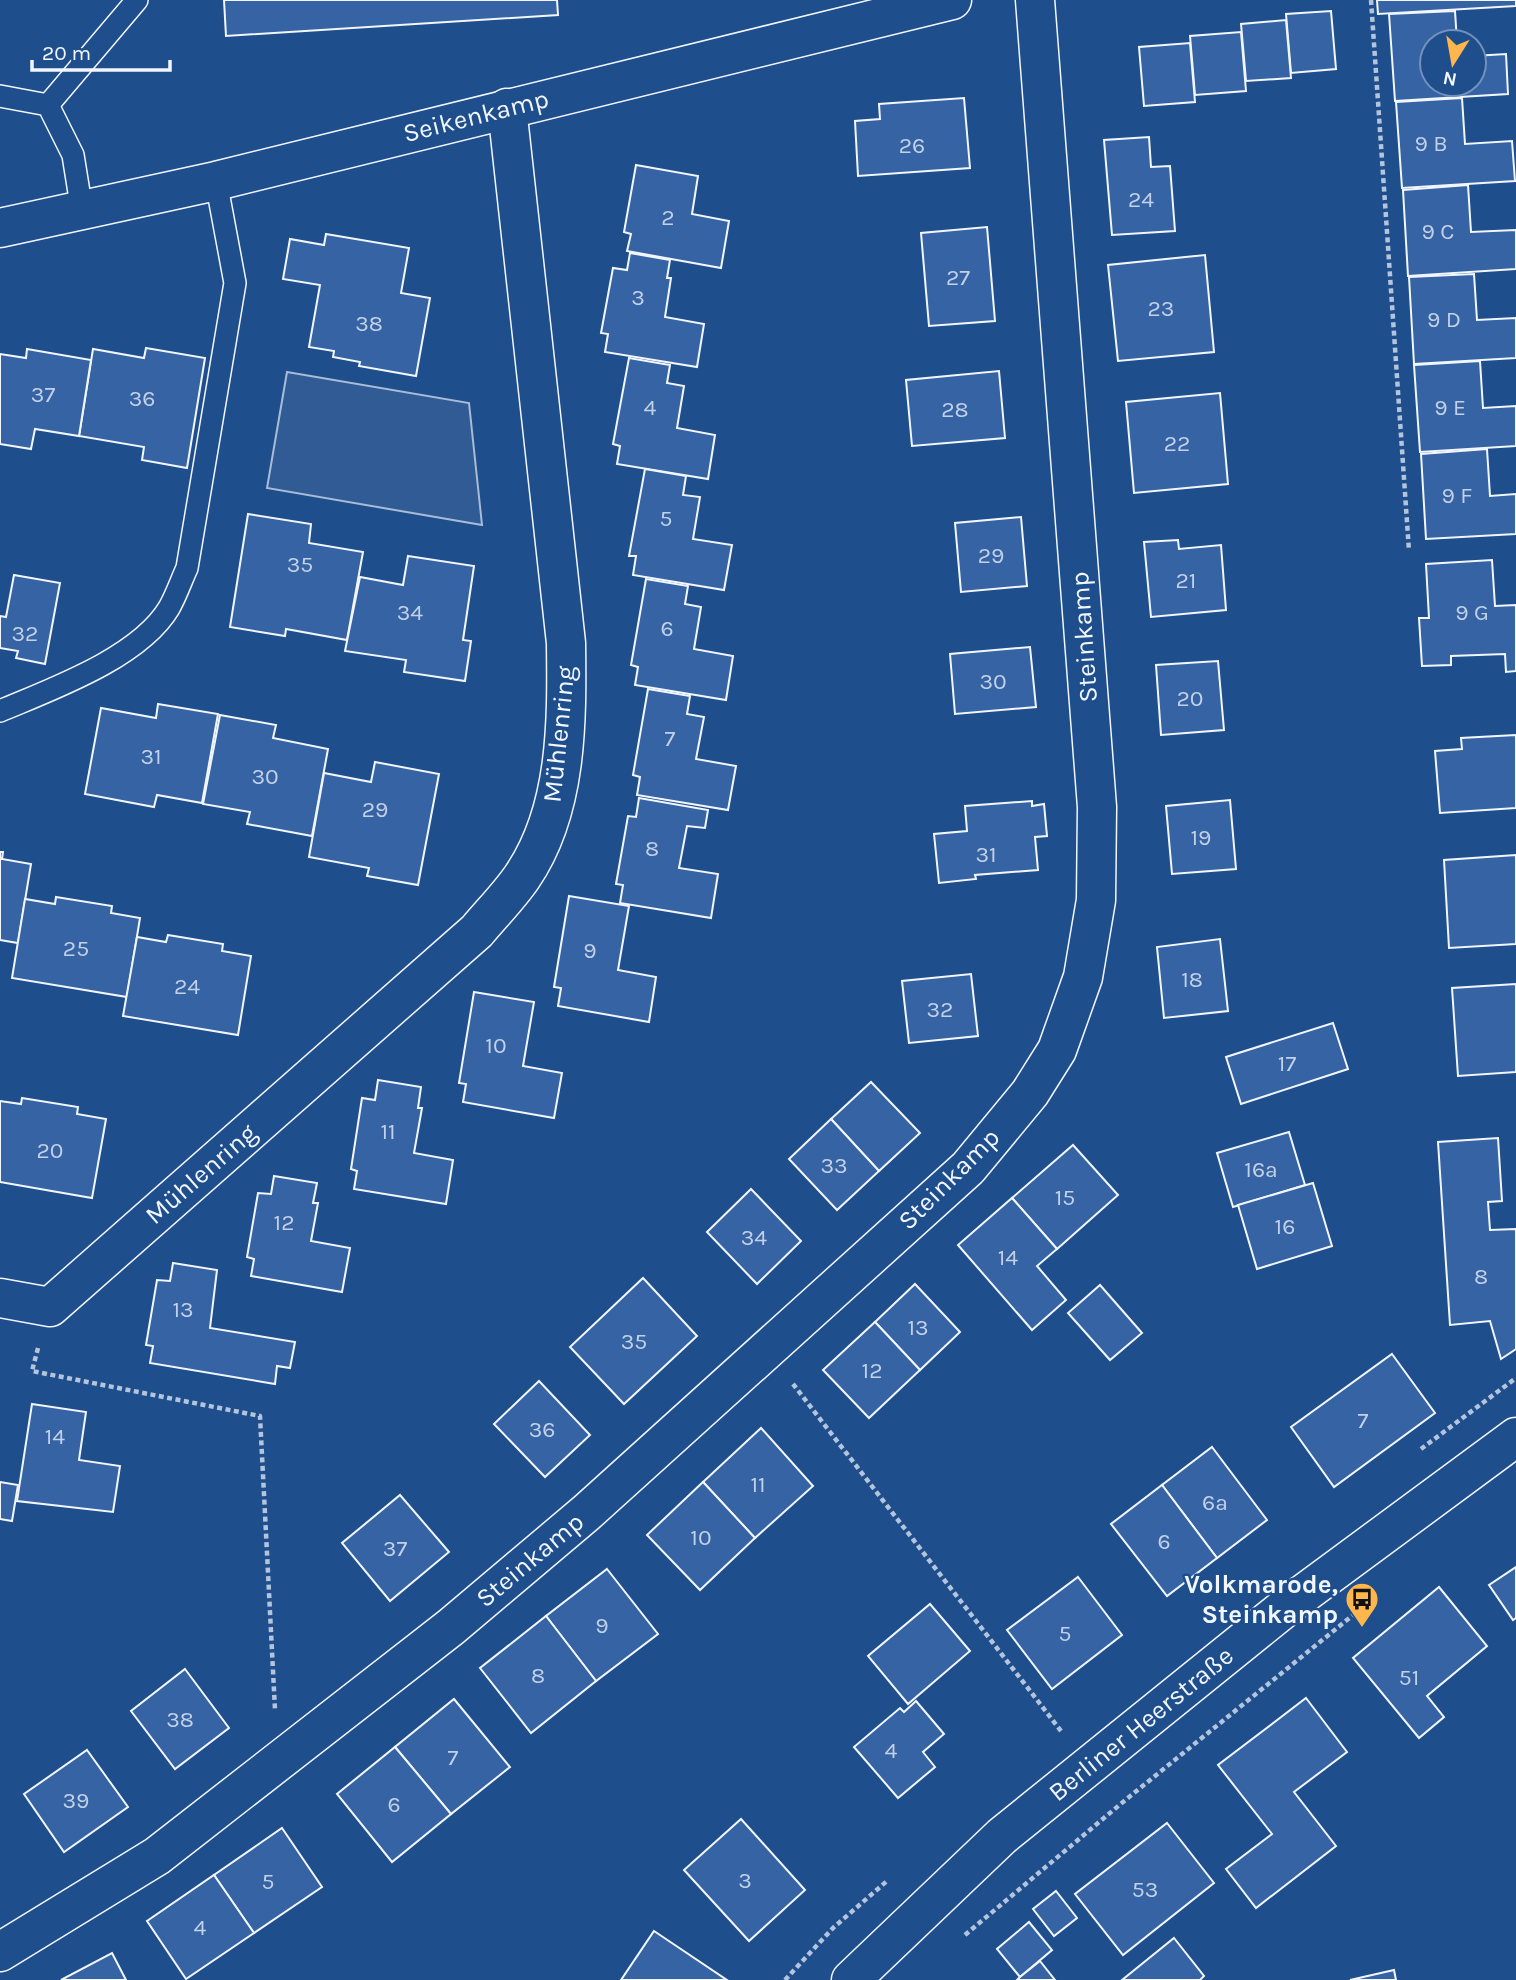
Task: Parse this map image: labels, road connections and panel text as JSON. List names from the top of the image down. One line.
{"streets":{"street":["Seikenkamp","Steinkamp","Mühlenring","Berliner Heerstraße"]},"crossings":[["Seikenkamp","Mühlenring"]],"places":{"bus stop":["Volkmarode, Steinkamp"]},"house_numbers":["9 B","26","24","2","9 C","27","3","23","9 D","38","37","36","4","9 E","28","22","9 F","5","29","35","21","34","9 G","6","32","30","20","7","31","30","29","19","8","31","25","9","18","24","32","10","17","11","20","33","16a","15","12","16","34","14","8","13","13","35","12","7","36","14","11","6a","10","6","37","9","5","8","51","38","4","7","39","6","3","5","53","4"],"scale_bar":"20 m","north":"bottom"}
